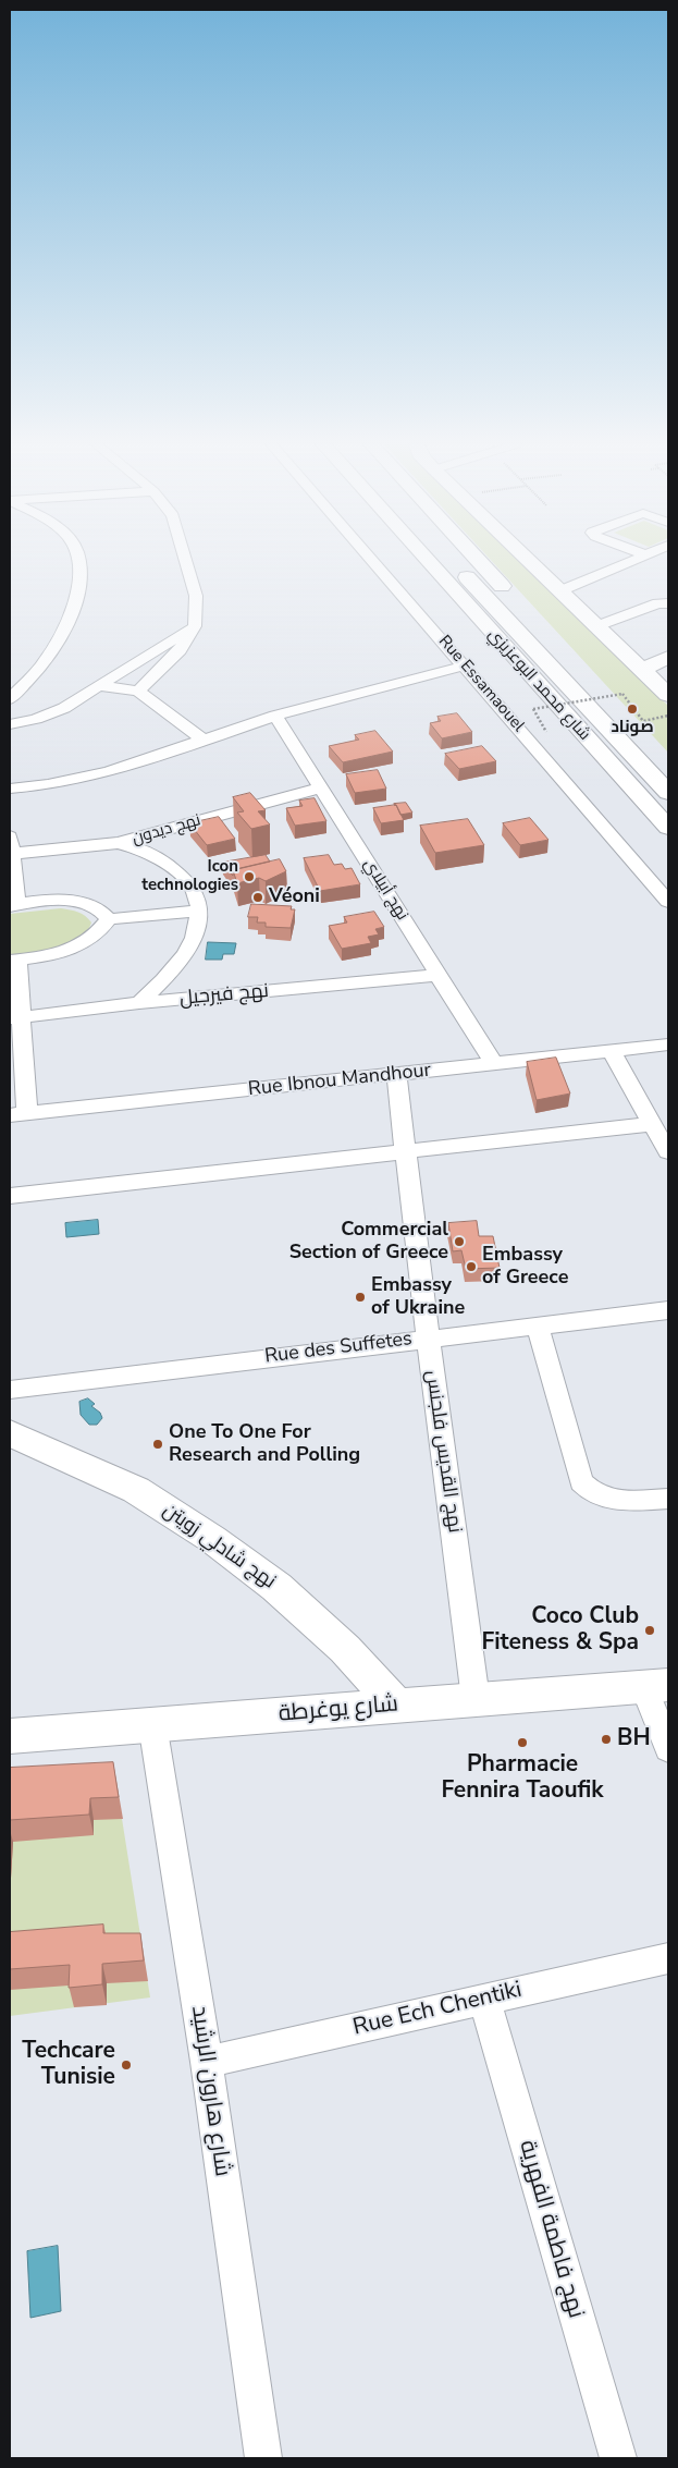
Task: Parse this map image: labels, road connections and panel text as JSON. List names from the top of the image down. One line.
{"streets":{"main road":["شارع محمد البوعزيزي","نهج شادلي زويتن","شارع يوغرطة"],"street":["Rue Essamaouel","نهج ديدون","نهج أبيلاي","نهج فيرجيل","Rue Ibnou Mandhour","Rue des Suffetes","نهج القديس فلجنس","Rue Ech Chentiki","شارع هارون الرشيد","نهج فاطمة الفهرية"]},"crossings":[["نهج ديدون","نهج أبيلاي"],["نهج أبيلاي","نهج فيرجيل"],["نهج أبيلاي","Rue Ibnou Mandhour"],["Rue Ibnou Mandhour","نهج القديس فلجنس"],["Rue des Suffetes","نهج القديس فلجنس"],["نهج القديس فلجنس","شارع يوغرطة"],["نهج شادلي زويتن","شارع يوغرطة"],["شارع يوغرطة","شارع هارون الرشيد"],["Rue Ech Chentiki","شارع هارون الرشيد"],["Rue Ech Chentiki","نهج فاطمة الفهرية"]],"places":["صوناد","Icon technologies","Véoni","Commercial Section of Greece","Embassy of Greece","Embassy of Ukraine","One To One For Research and Polling","Coco Club Fiteness & Spa","BH","Pharmacie Fennira Taoufik","Techcare Tunisie"]}
